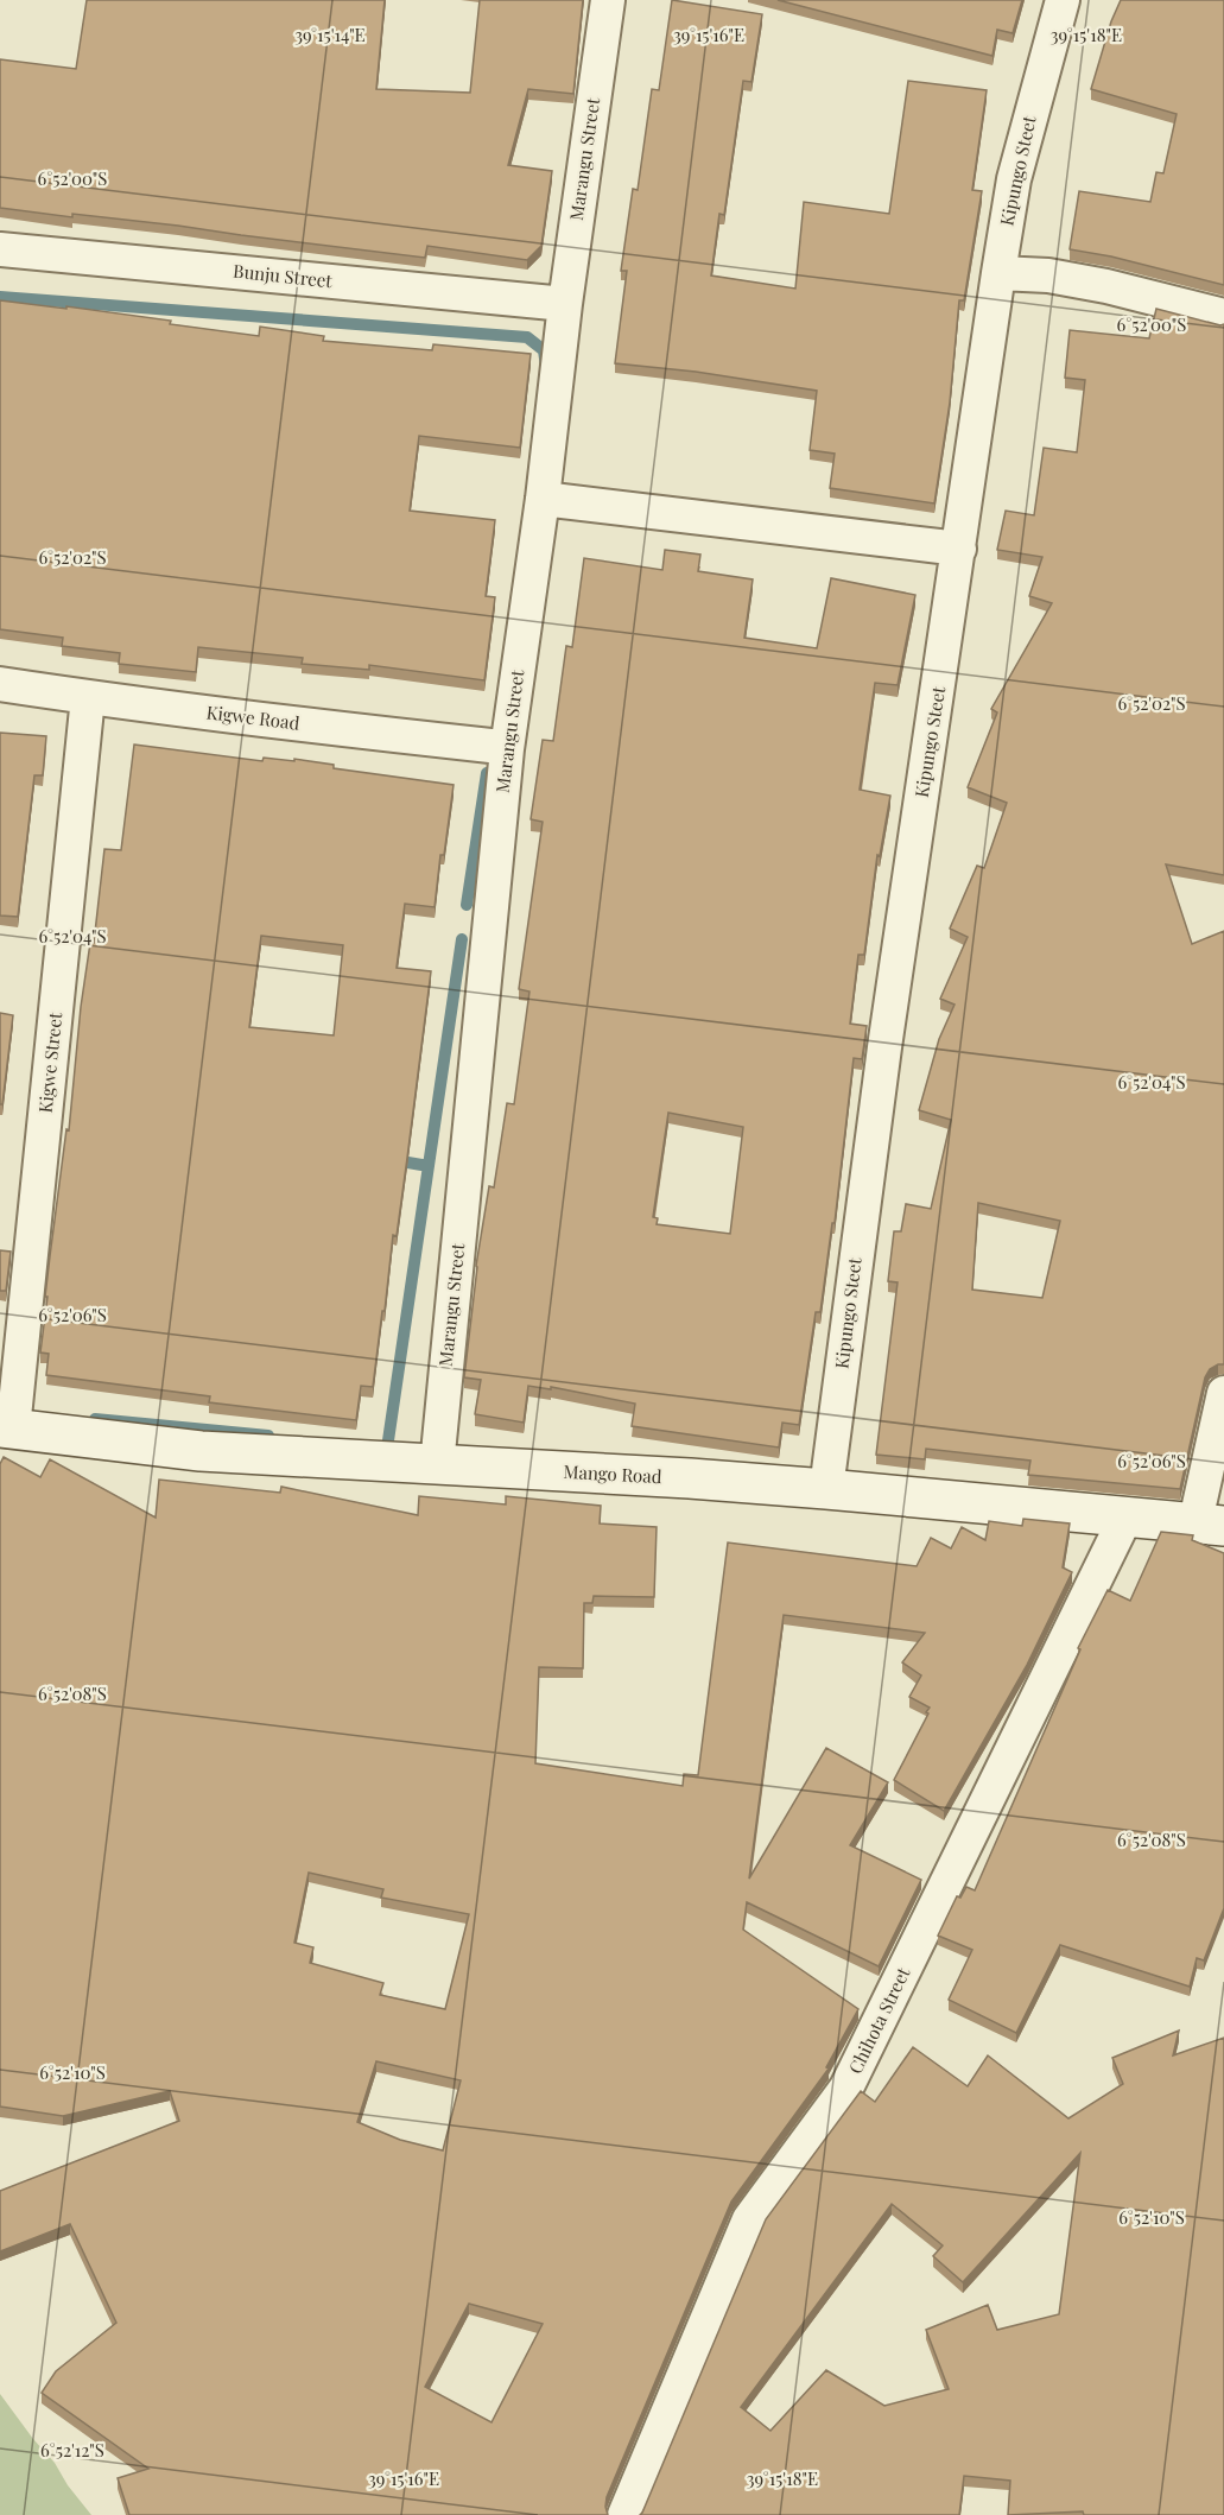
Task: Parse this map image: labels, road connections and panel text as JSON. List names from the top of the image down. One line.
{"streets":{"street":["Marangu Street","Kipungo Steet","Bunju Street","Kigwe Road","Kigwe Street","Mango Road","Chihota Street"]},"crossings":[["Marangu Street","Bunju Street"],["Marangu Street","Kigwe Road"],["Marangu Street","Mango Road"],["Kipungo Steet","Mango Road"],["Kigwe Road","Kigwe Street"],["Kigwe Street","Mango Road"],["Mango Road","Chihota Street"]],"coordinates":["39°15'14\"E","39°15'16\"E","39°15'18\"E","6°52'00\"S","6°52'02\"S","6°52'04\"S","6°52'06\"S","6°52'08\"S","6°52'10\"S","6°52'12\"S"]}
